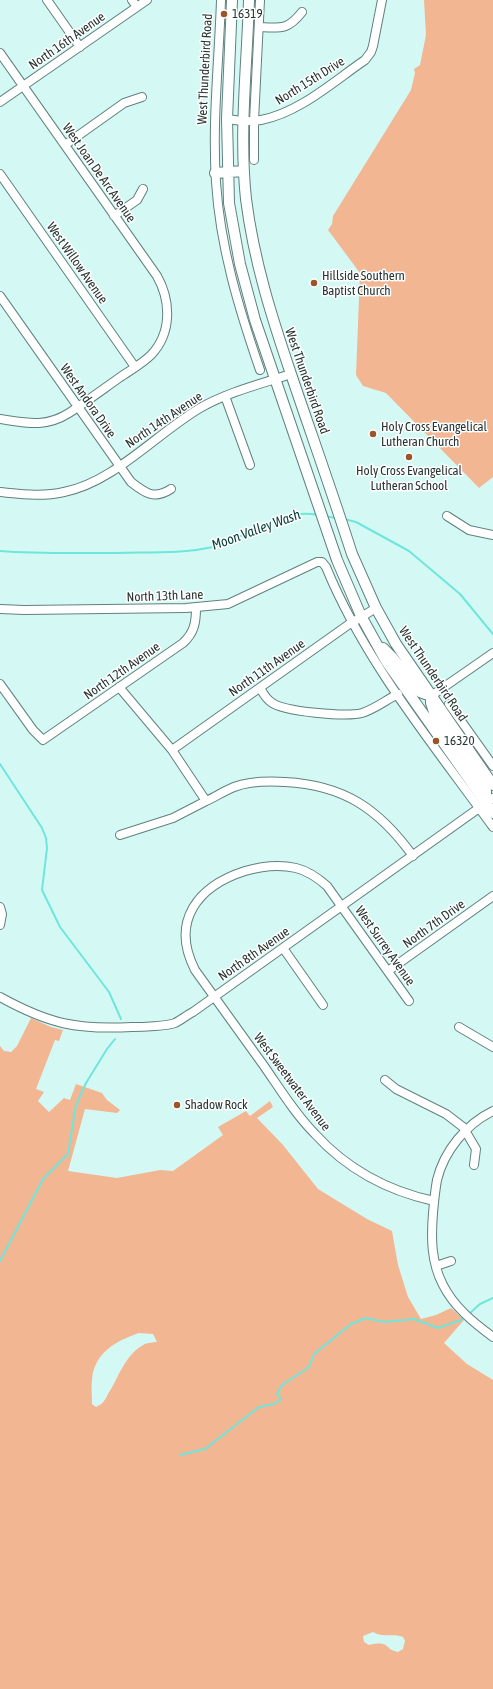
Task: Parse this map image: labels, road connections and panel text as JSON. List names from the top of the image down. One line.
{"streets":{"main road":["West Thunderbird Road"],"street":["North 16th Avenue","North 15th Drive","West Joan De Arc Avenue","West Willow Avenue","West Andora Drive","North 14th Avenue","North 13th Lane","North 11th Avenue","North 12th Avenue","North 7th Drive","West Surrey Avenue","North 8th Avenue","West Sweetwater Avenue"]},"crossings":[["North 16th Avenue","West Joan De Arc Avenue"],["West Thunderbird Road","North 15th Drive"],["West Thunderbird Road","North 14th Avenue"],["West Thunderbird Road","North 13th Lane"],["West Thunderbird Road","North 11th Avenue"],["West Thunderbird Road","North 8th Avenue"],["West Joan De Arc Avenue","West Willow Avenue"],["West Joan De Arc Avenue","West Andora Drive"],["West Andora Drive","North 14th Avenue"],["North 13th Lane","North 12th Avenue"],["North 7th Drive","West Surrey Avenue"],["West Surrey Avenue","North 8th Avenue"],["West Surrey Avenue","West Sweetwater Avenue"],["North 8th Avenue","West Sweetwater Avenue"]],"water":["Moon Valley Wash"],"places":["16319","Hillside Southern Baptist Church","Holy Cross Evangelical Lutheran Church","Holy Cross Evangelical Lutheran School","16320","Shadow Rock"]}
